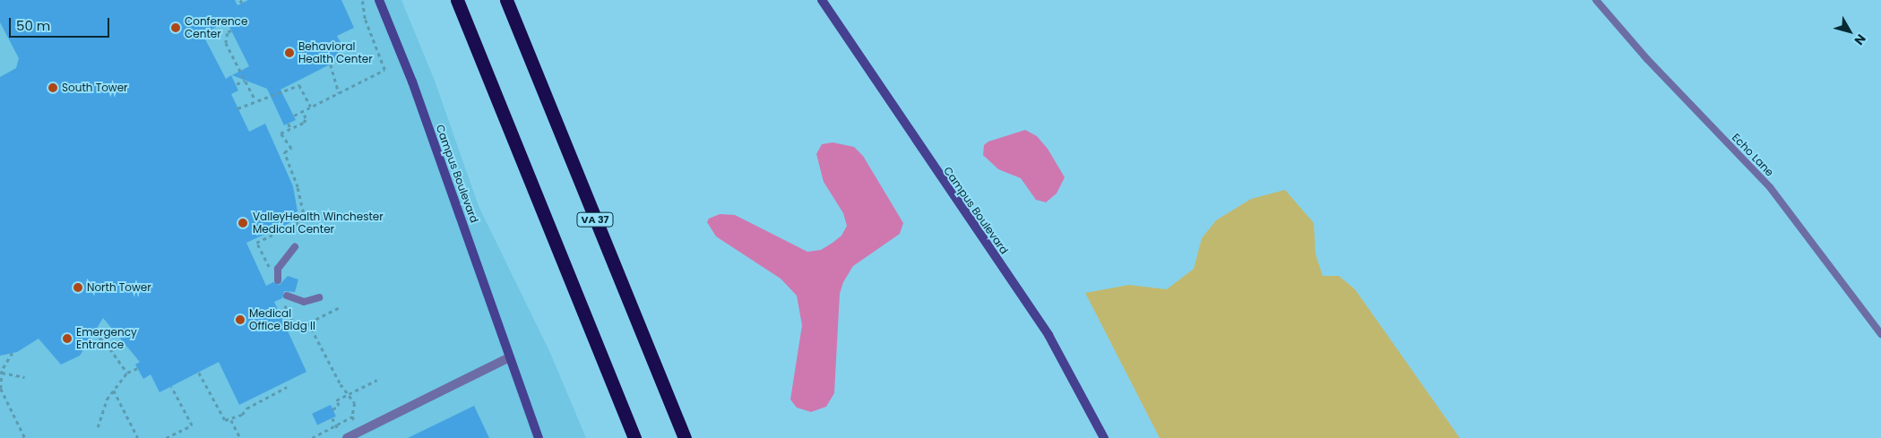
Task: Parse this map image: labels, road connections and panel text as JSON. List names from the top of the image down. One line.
{"streets":{"highway":["VA 37"],"street":["Campus Boulevard"],"lane":["Echo Lane"]},"places":["Conference Center","Behavioral Health Center","South Tower","ValleyHealth Winchester Medical Center","North Tower","Medical Office Bldg II","Emergency Entrance"],"scale_bar":"50 m","north":"bottom right"}
